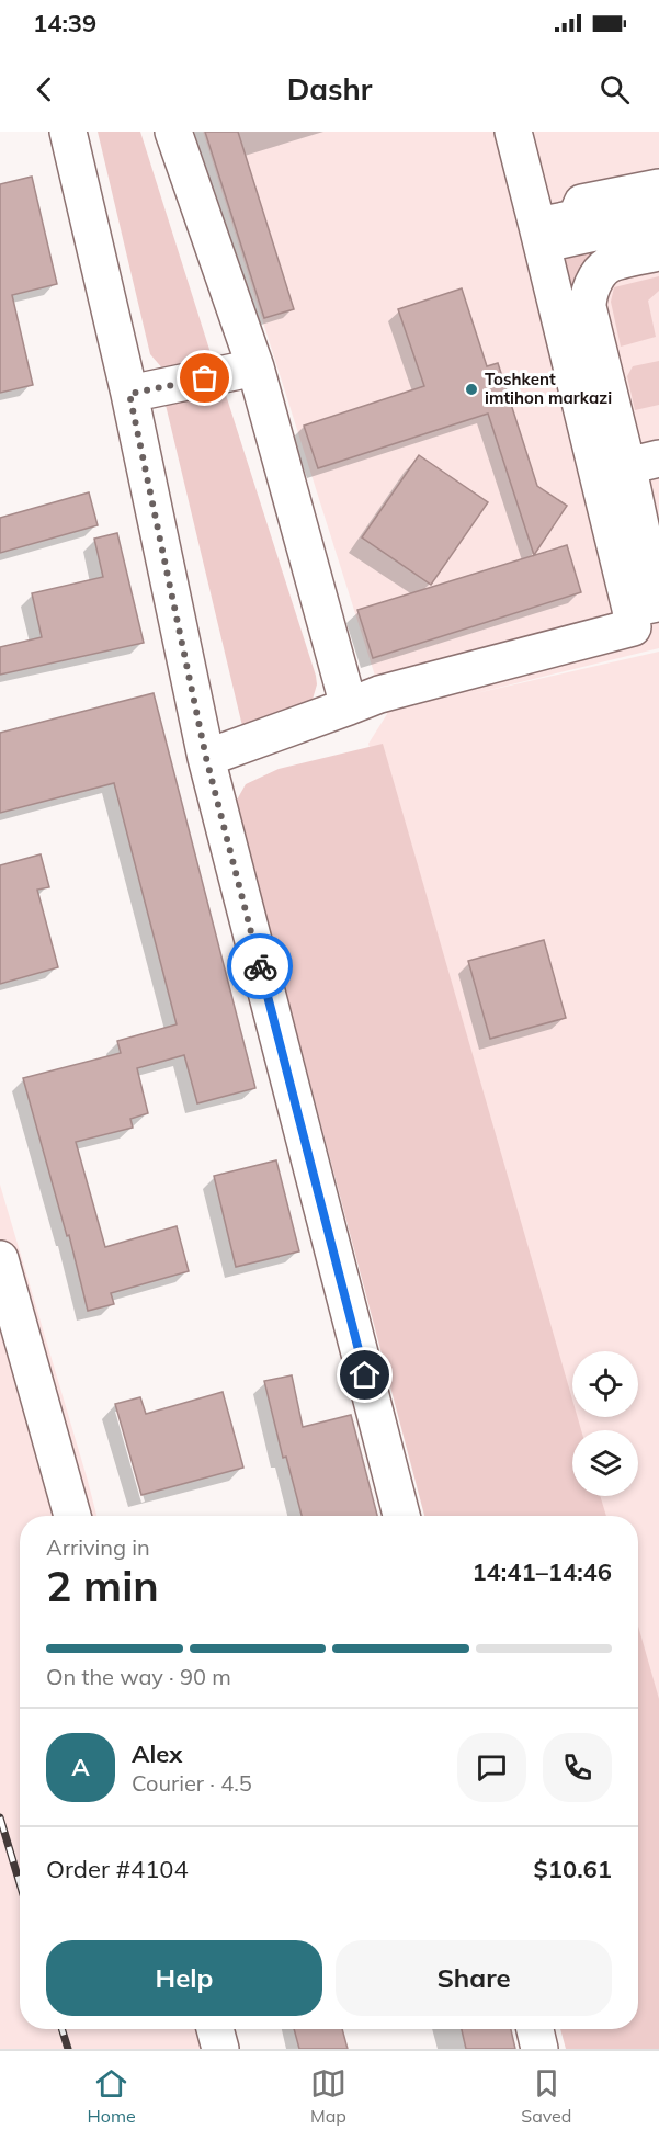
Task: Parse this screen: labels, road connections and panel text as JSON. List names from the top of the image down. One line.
{"places":["Toshkent imtihon markazi"],"page":{"status":"14:39","header":"Dashr","heading":["2 min","Arriving in","14:41–14:46"],"panel":["Alex","Courier · 4.5","Order #4104","$10.61"],"bar":"On the way · 90 m","round":"A","buttons":["Help","Share"],"tabs":["Home","Map","Saved"]}}
